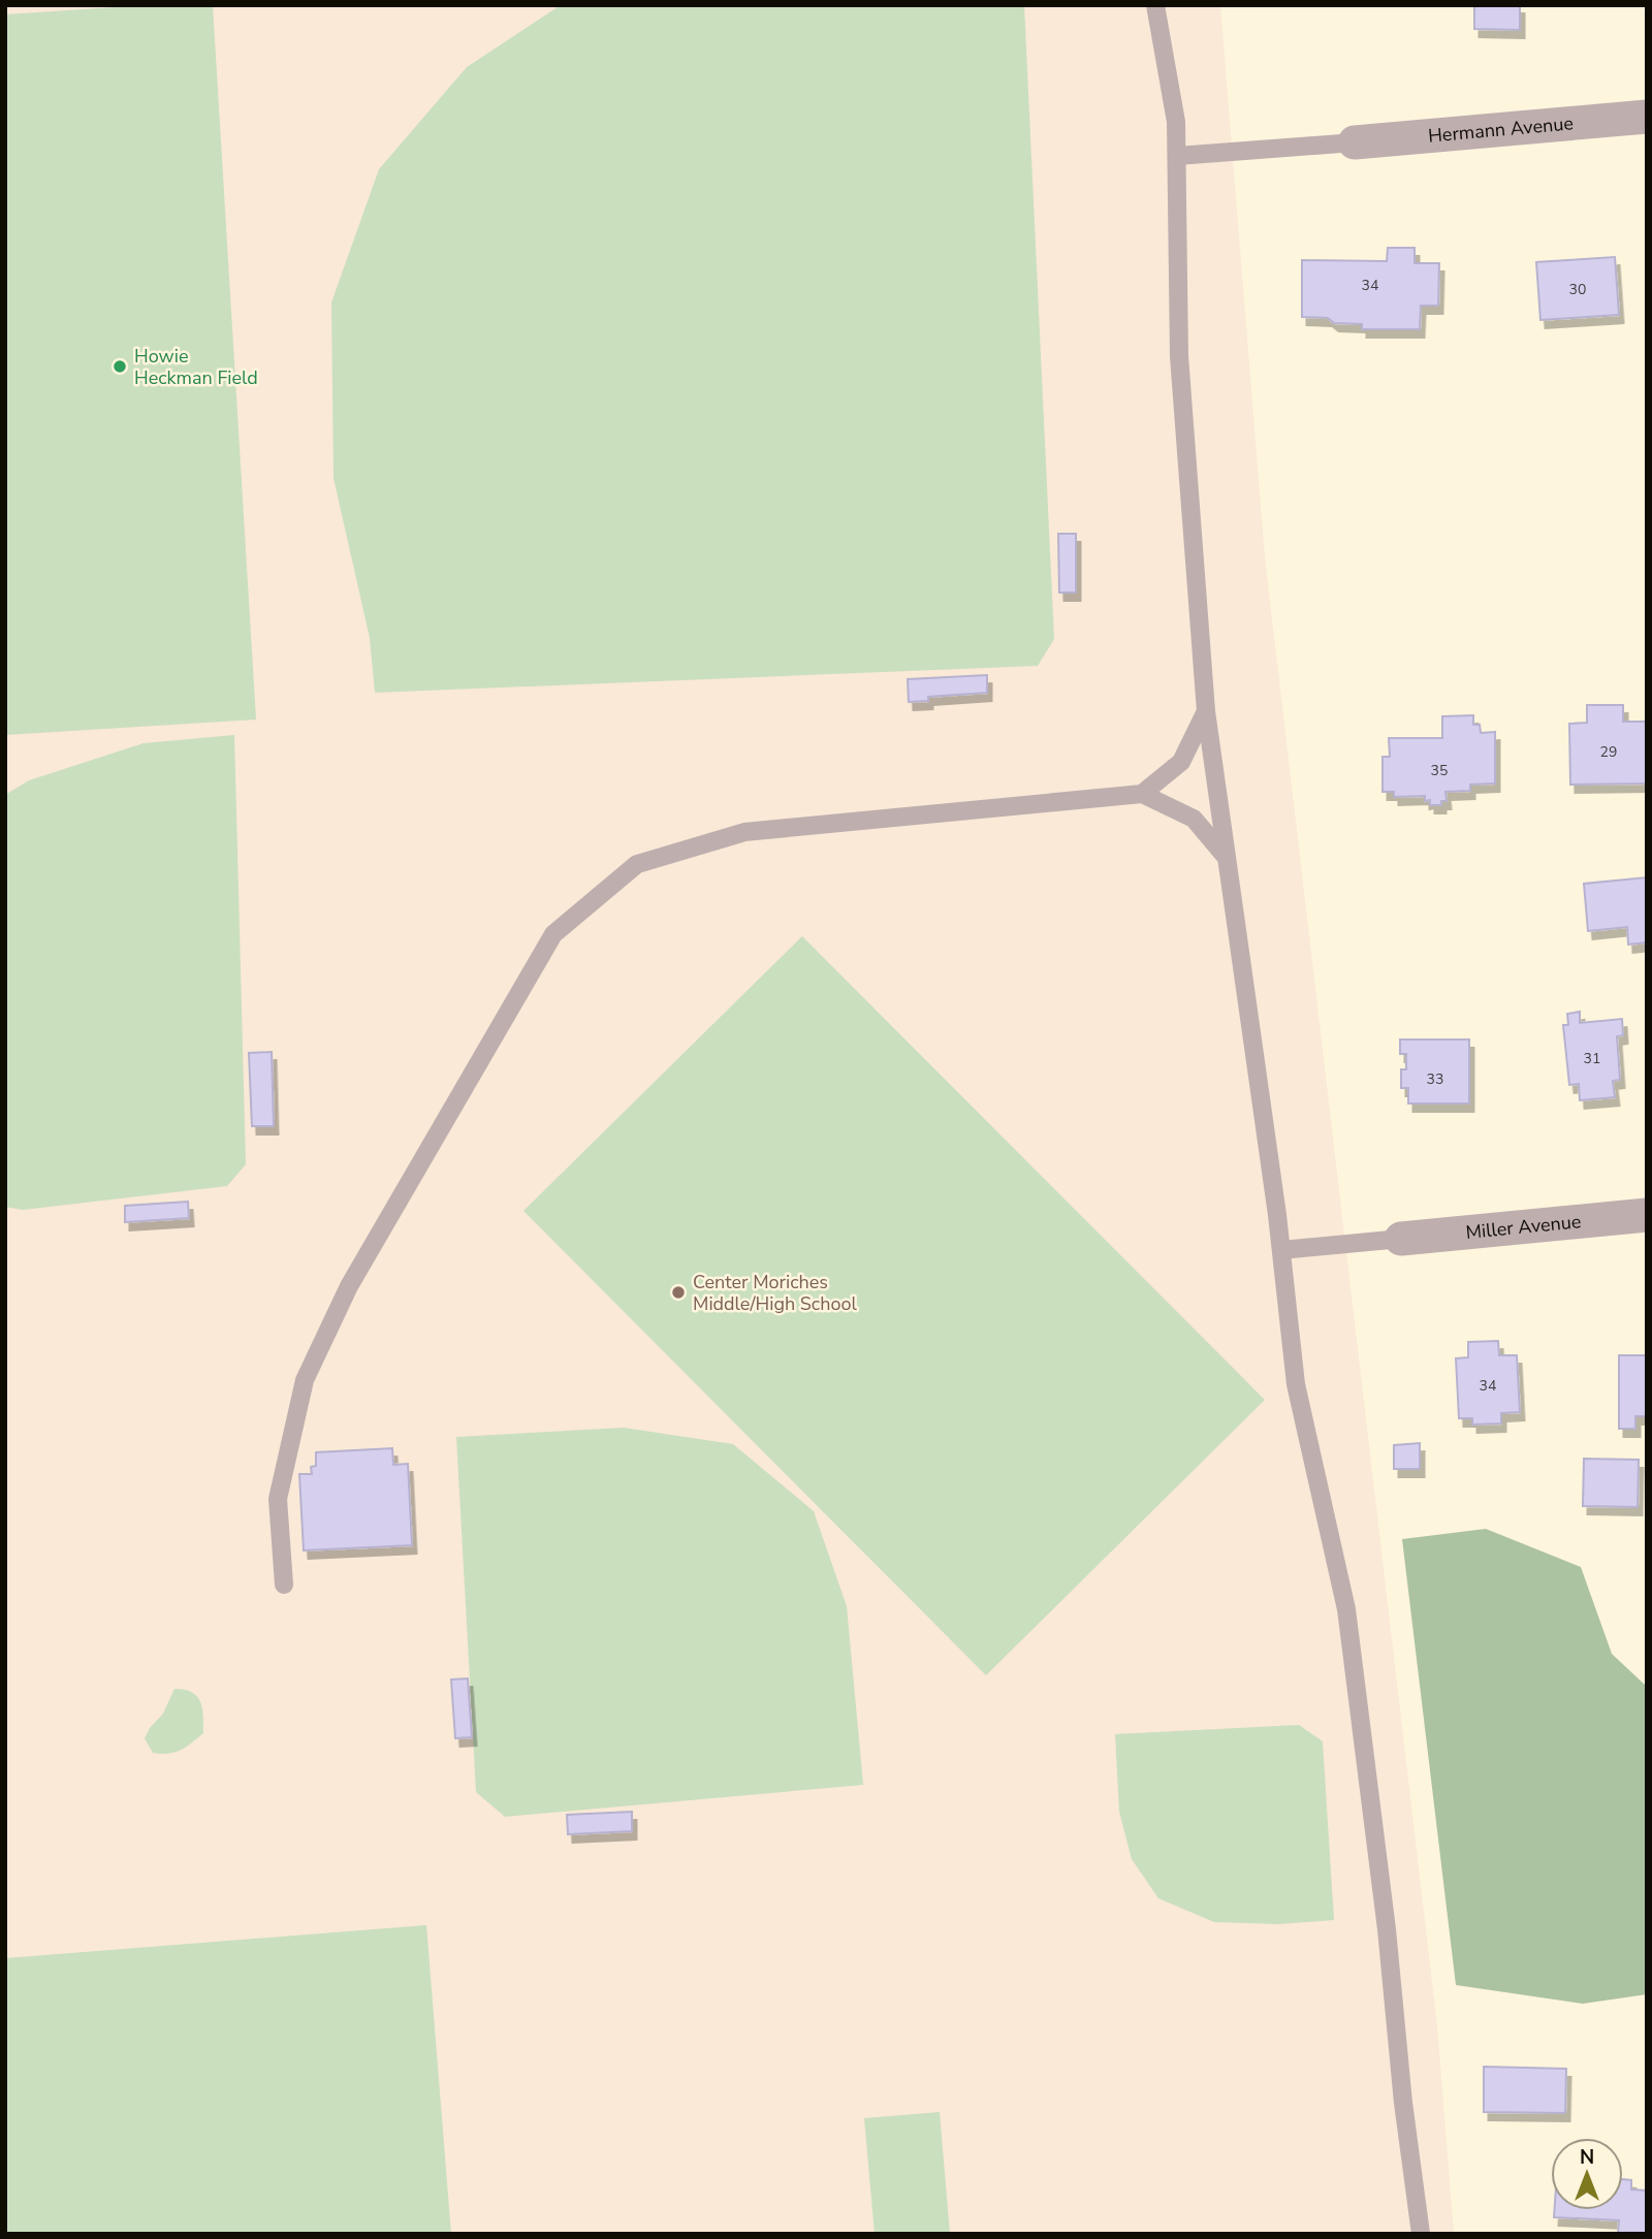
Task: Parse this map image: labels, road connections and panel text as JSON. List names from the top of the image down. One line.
{"streets":{"street":["Hermann Avenue","Miller Avenue"]},"places":["Howie Heckman Field","Center Moriches Middle/High School"],"house_numbers":["34","30","29","35","31","33","34"],"north":"top"}
